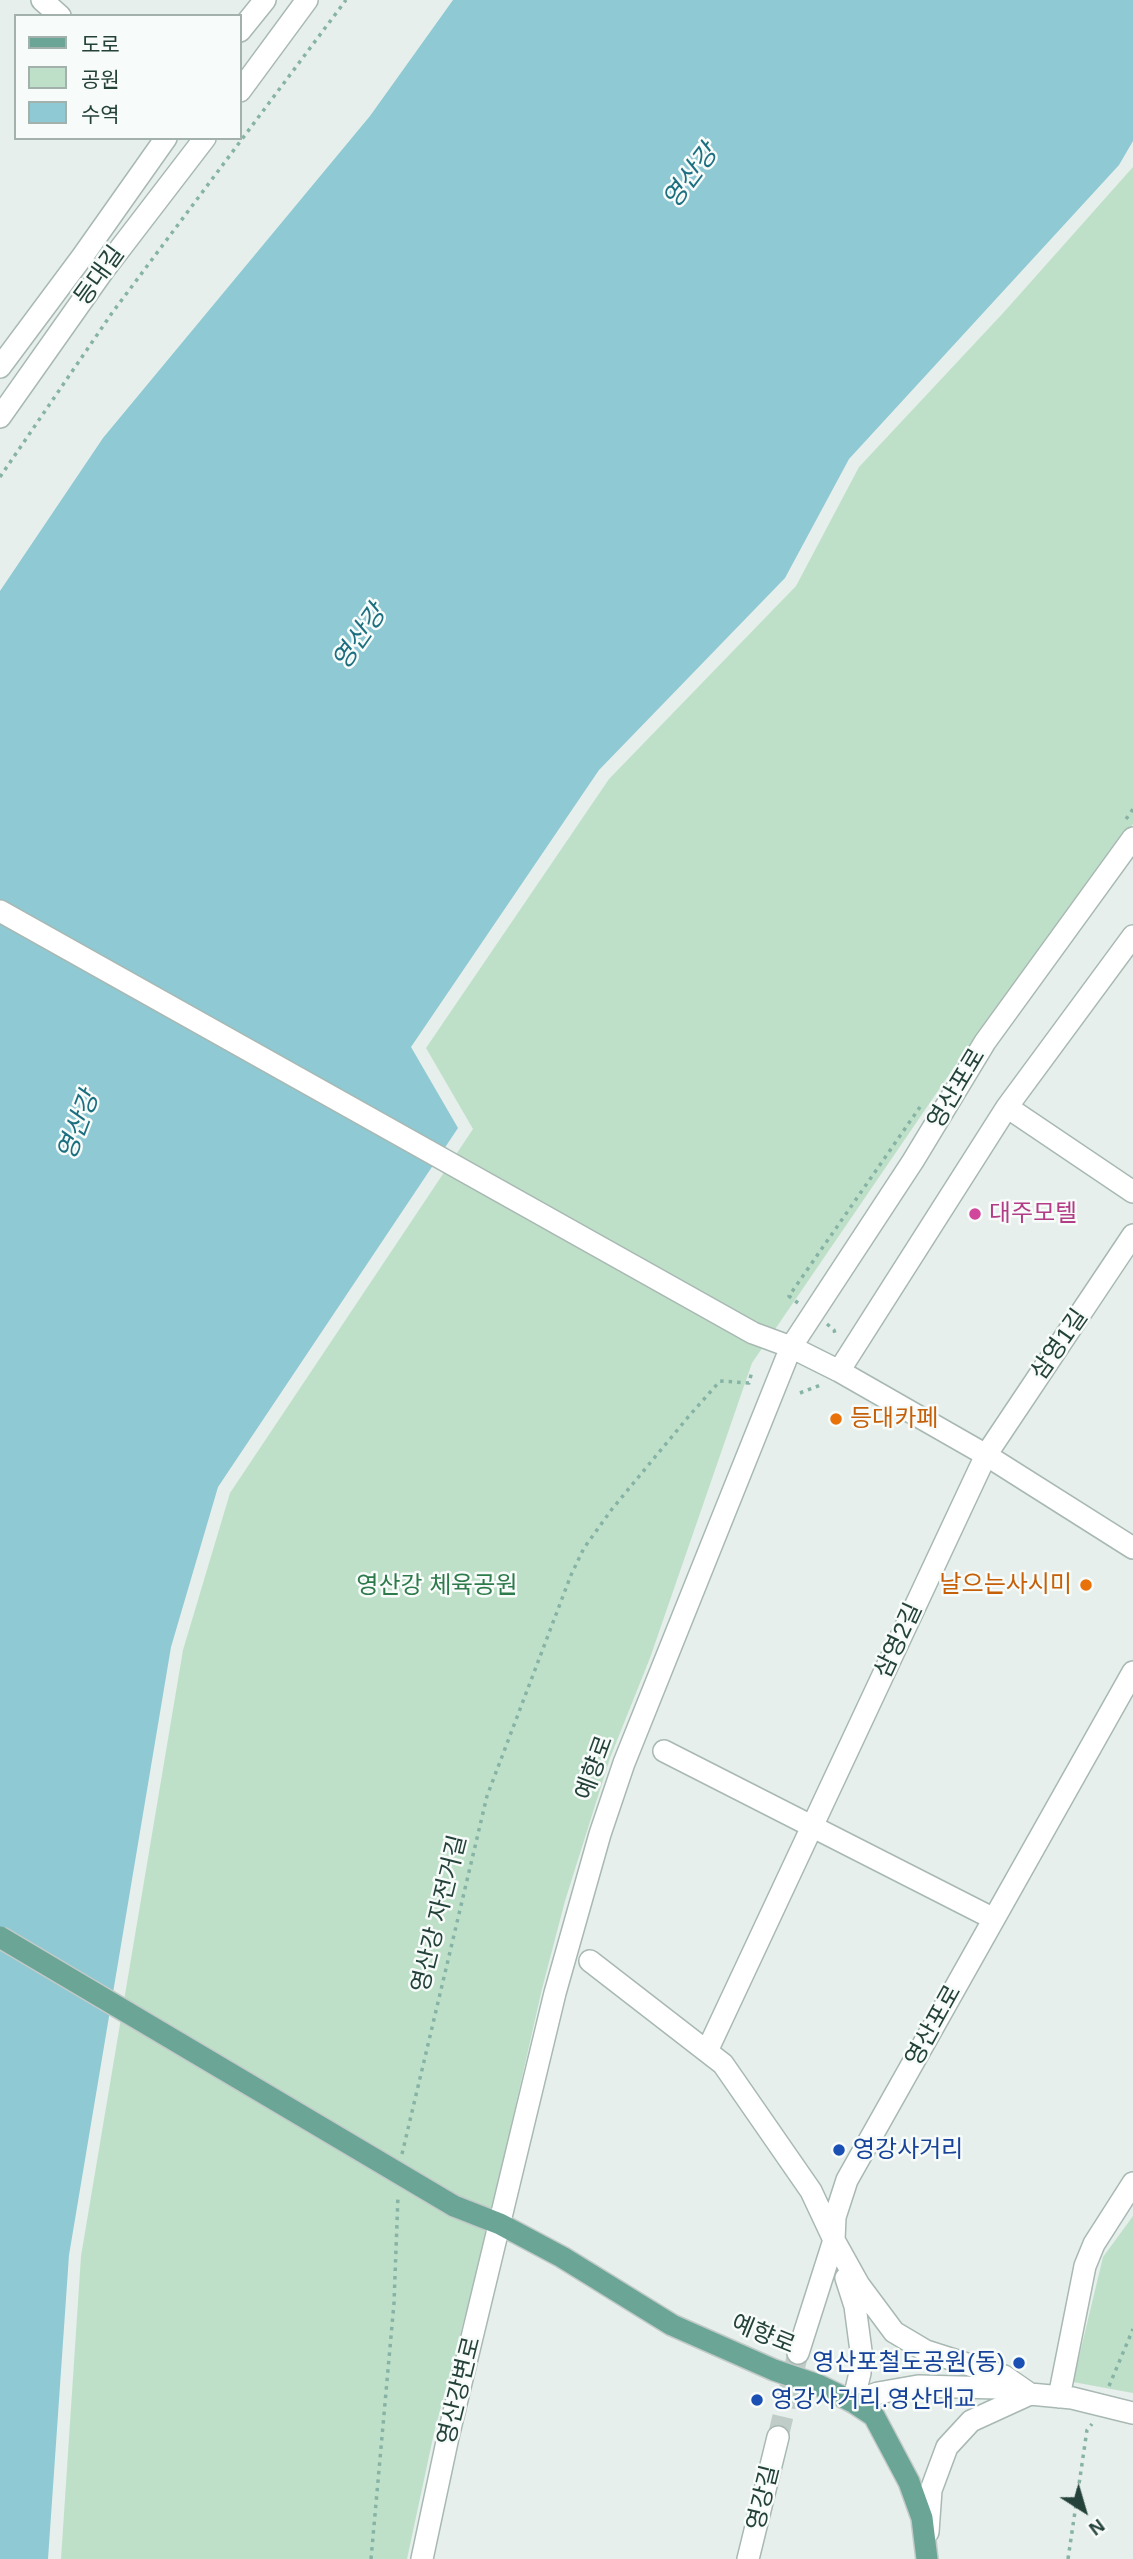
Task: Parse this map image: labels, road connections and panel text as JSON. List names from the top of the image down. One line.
{"streets":{"main road":["예향로"],"street":["등대길","영산포로","삼영1길","삼영2길","영산강변로","영강길"],"path":["영산강 자전거길"]},"crossings":[["영산포로","예향로"],["삼영1길","삼영2길"],["예향로","영산강변로"]],"water":["영산강"],"parks":["영산강 체육공원"],"places":["대주모텔","등대카페","날으는사시미","영강사거리","영산포철도공원(동)","영강사거리.영산대교"],"legend":["도로","공원","수역"],"north":"bottom right"}
